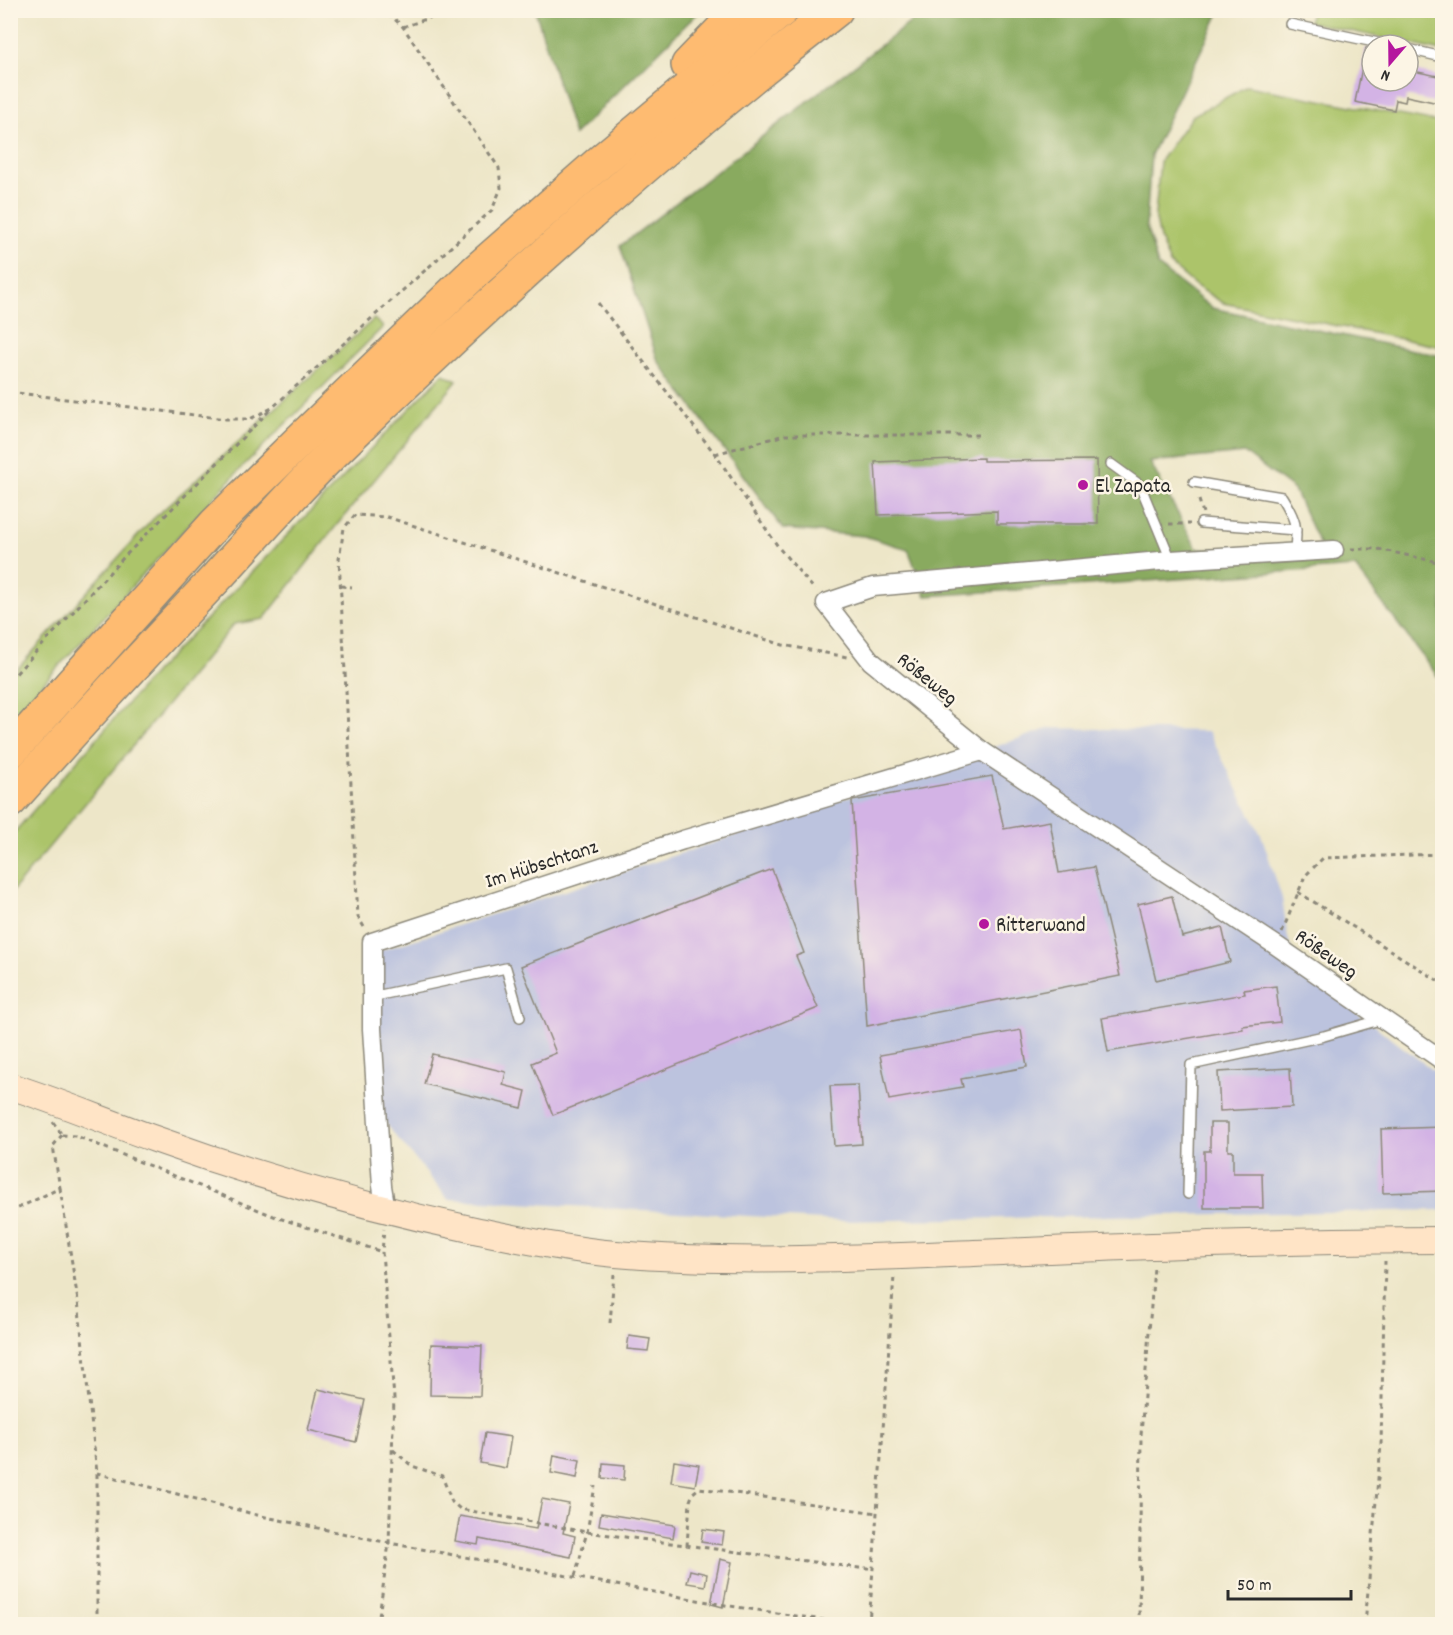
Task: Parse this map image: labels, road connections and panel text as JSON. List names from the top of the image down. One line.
{"streets":{"street":["Rößeweg","Im Hübschtanz"]},"crossings":[["Rößeweg","Im Hübschtanz"]],"places":["El Zapata","Ritterwand"],"scale_bar":"50 m","north":"bottom"}
